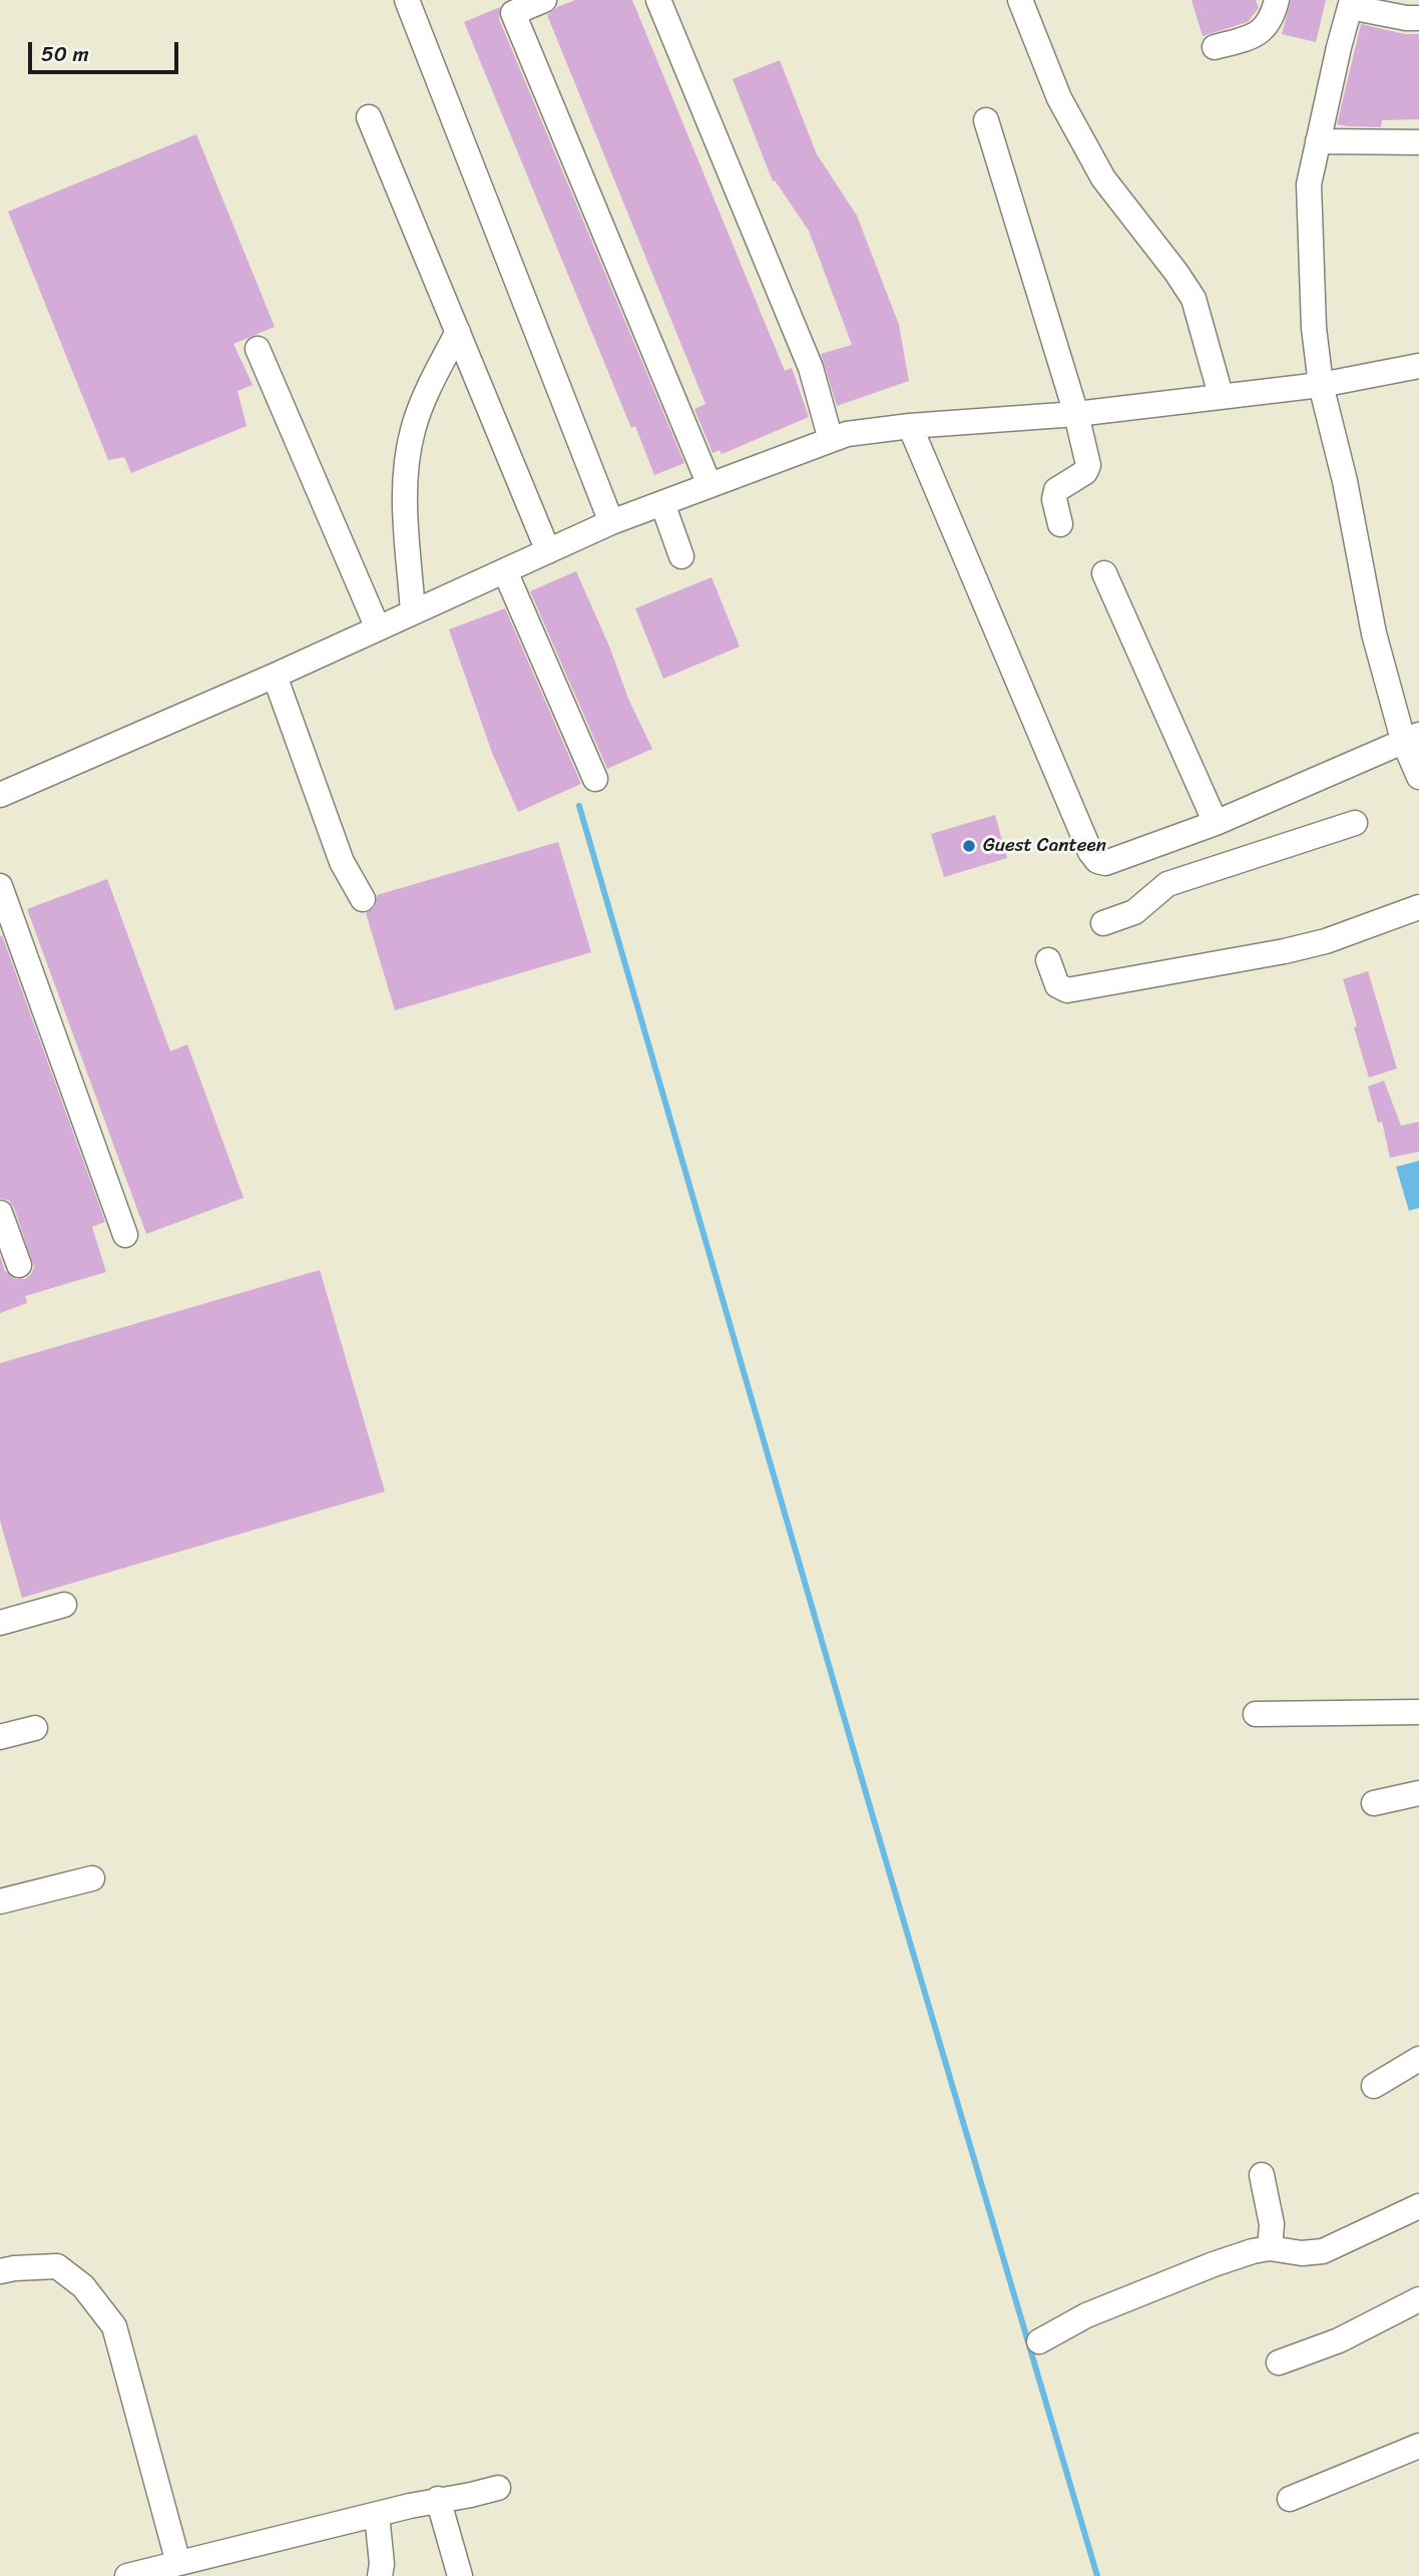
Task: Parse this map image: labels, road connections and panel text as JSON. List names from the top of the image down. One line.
{"places":["Guest Canteen"],"scale_bar":"50 m"}
